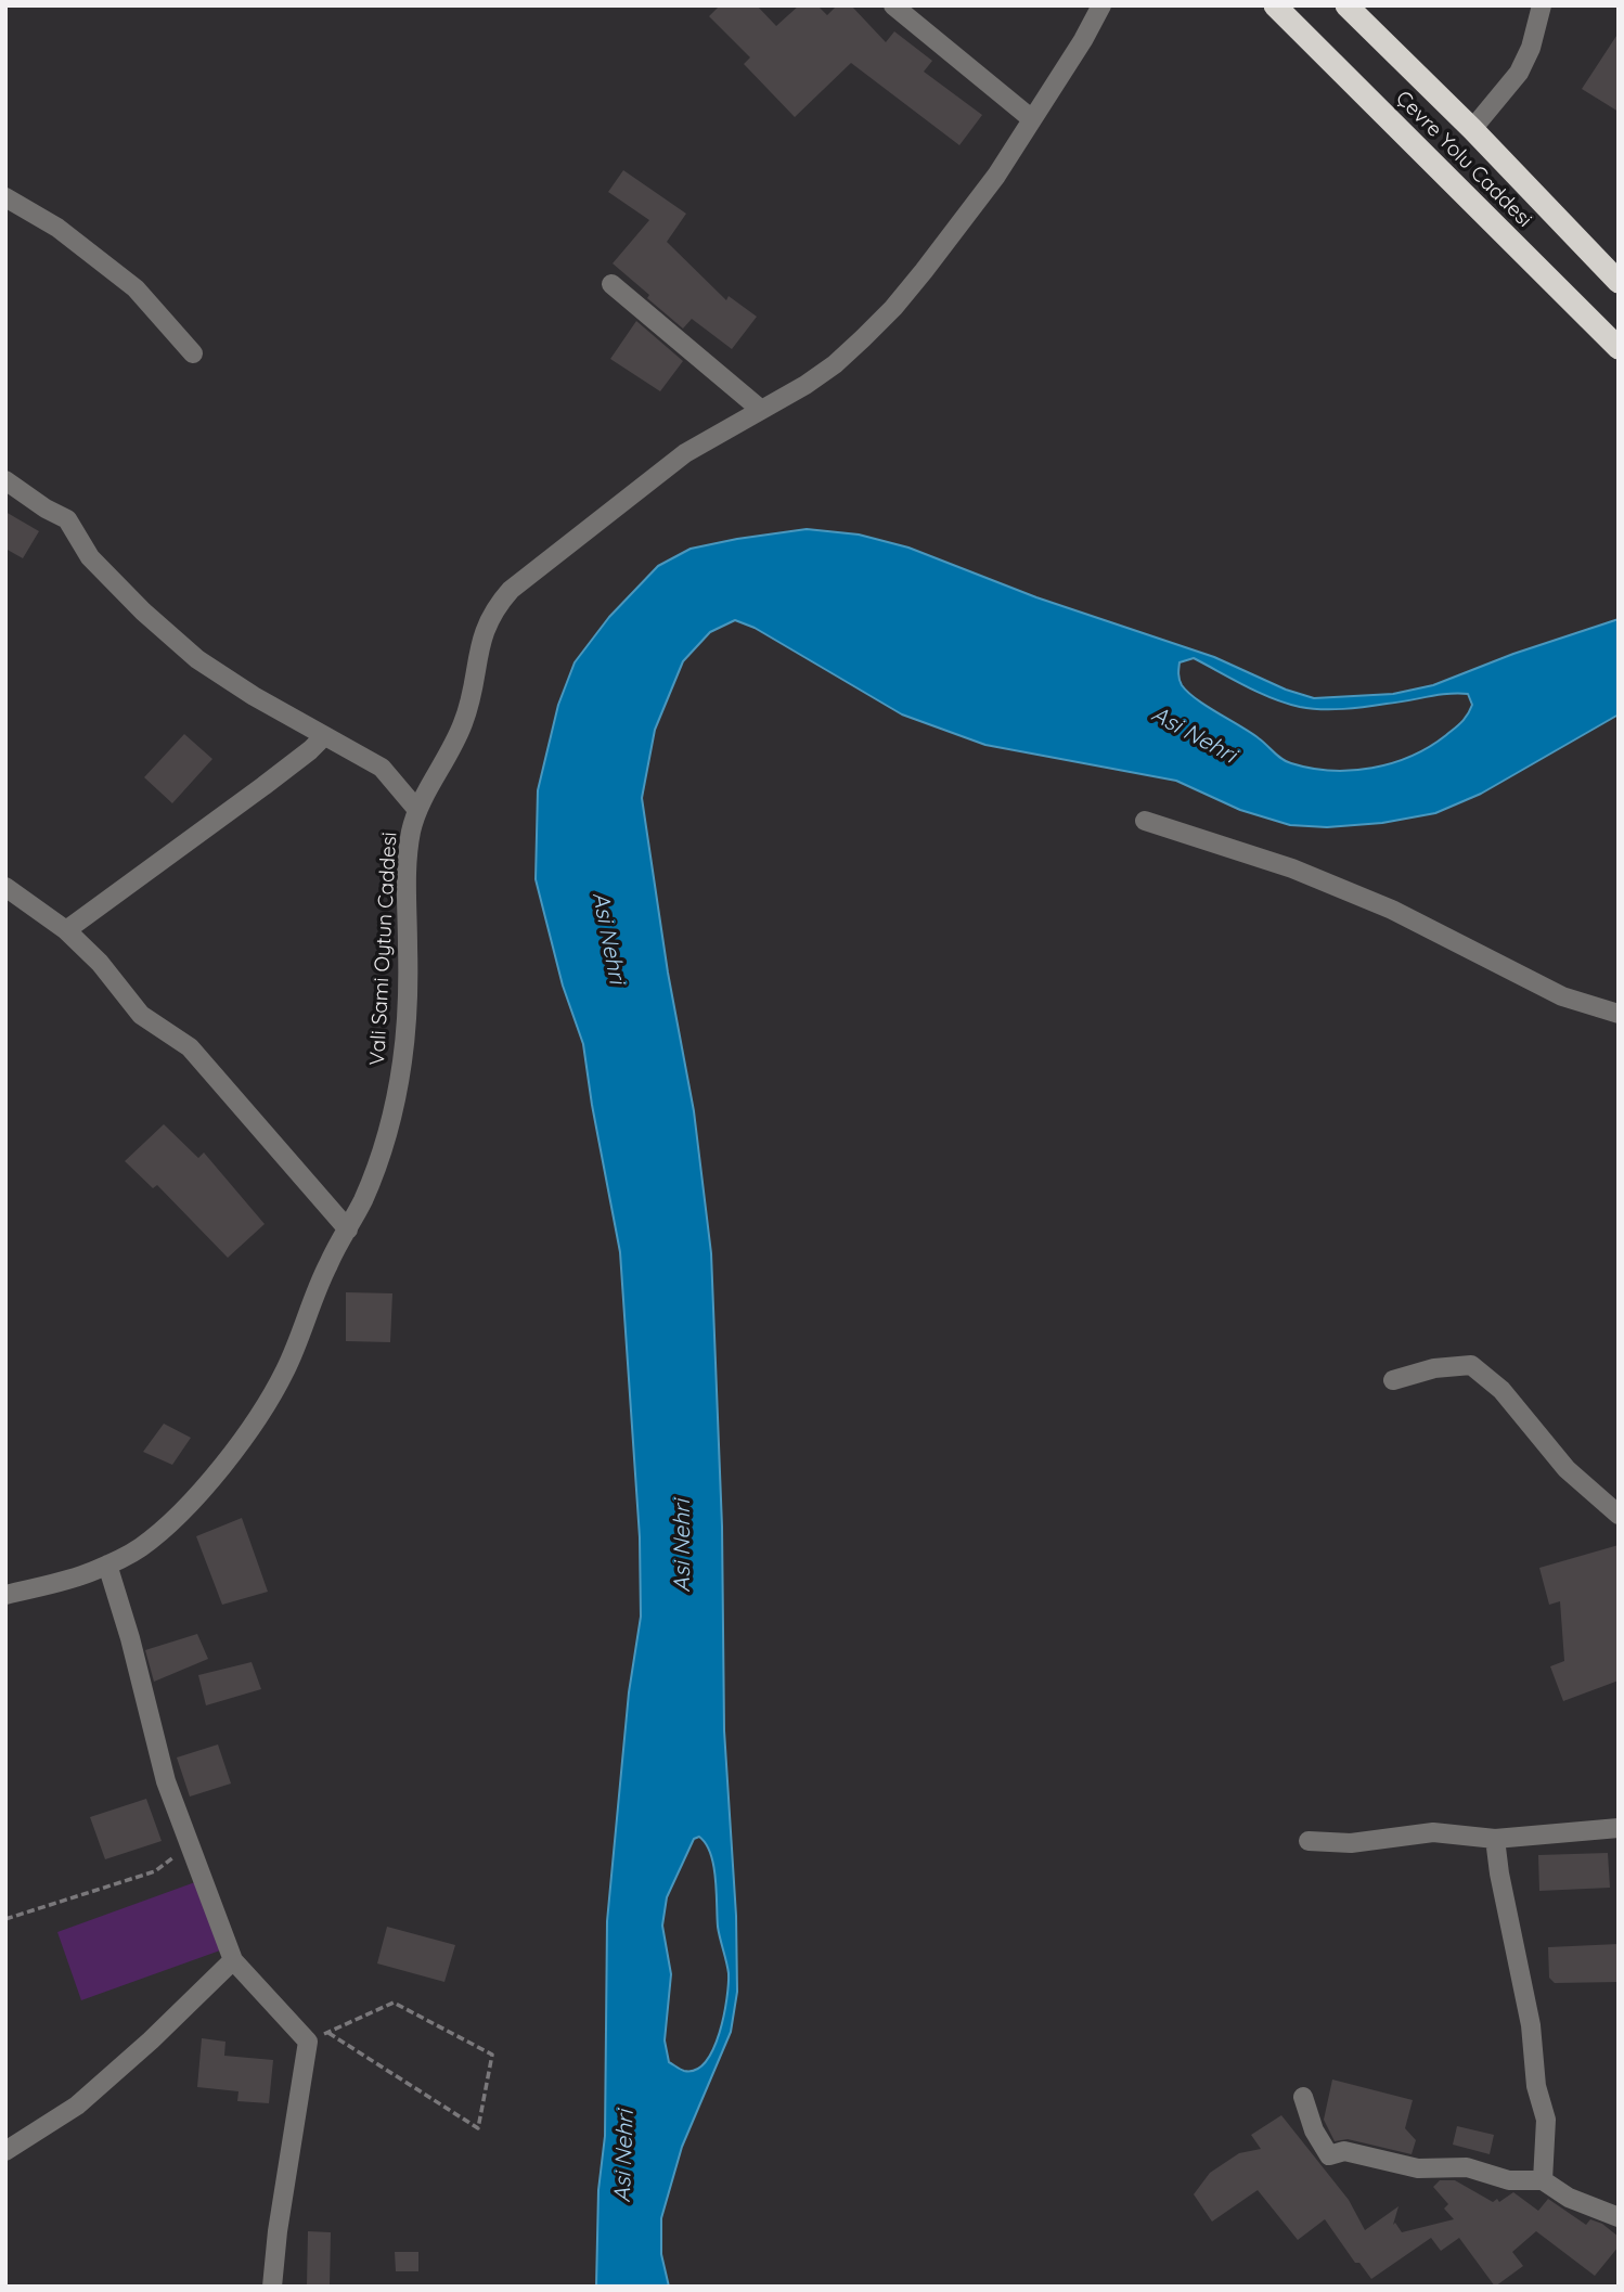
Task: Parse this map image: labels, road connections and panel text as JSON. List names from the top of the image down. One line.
{"streets":{"highway":["Çevre Yolu Caddesi"],"street":["Vali Sami Oytun Caddesi"]},"water":["Asi Nehri"]}
